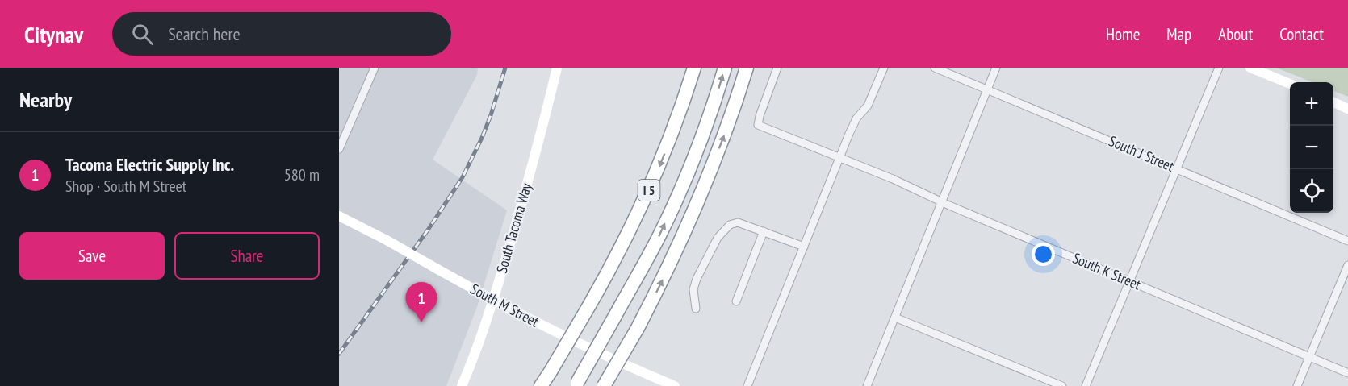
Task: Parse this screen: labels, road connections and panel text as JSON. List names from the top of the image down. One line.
{"streets":{"highway":["I 5"],"main road":["South Tacoma Way","South M Street"],"street":["South J Street","South K Street"]},"crossings":[["South Tacoma Way","South M Street"]],"page":{"header":"Citynav","search":"Search here","nav":["Home","Map","About","Contact"],"heading":"Nearby","map_buttons":["+","−"],"list":[{"mark":"1","name":"Tacoma Electric Supply Inc.","note":"Shop · South M Street","value":"580 m"}],"buttons":["Save","Share"],"pins":"1"}}
